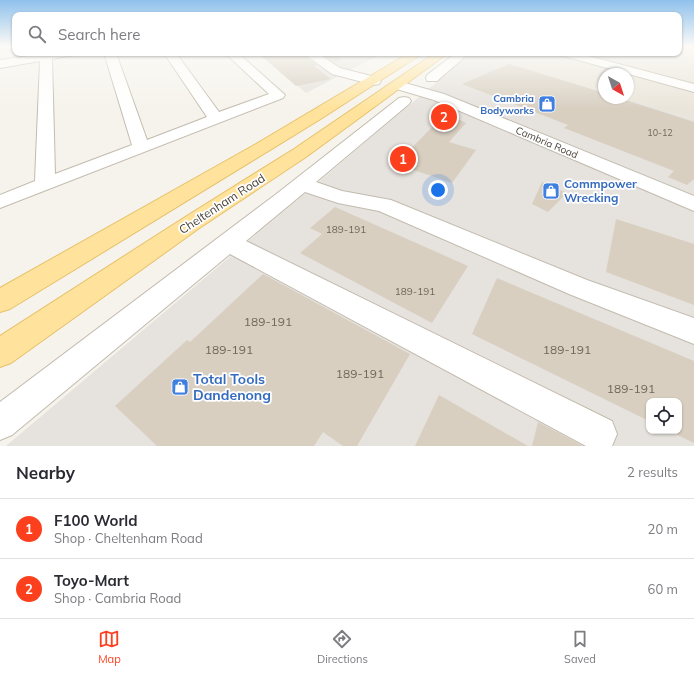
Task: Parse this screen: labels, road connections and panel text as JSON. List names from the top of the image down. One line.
{"streets":{"main road":["Cheltenham Road"],"street":["Cambria Road"]},"places":{"shop":["Cambria Bodyworks","Commpower Wrecking","Total Tools Dandenong"]},"house_numbers":["10-12","189-191","189-191","189-191","189-191","189-191","189-191","189-191"],"north":"bottom right","page":{"search":"Search here","pins":["2","1"],"heading":["Nearby","2 results"],"list":[{"mark":"1","name":"F100 World","note":"Shop · Cheltenham Road","value":"20 m"},{"mark":"2","name":"Toyo-Mart","note":"Shop · Cambria Road","value":"60 m"}],"nav":["Map","Directions","Saved"]}}
